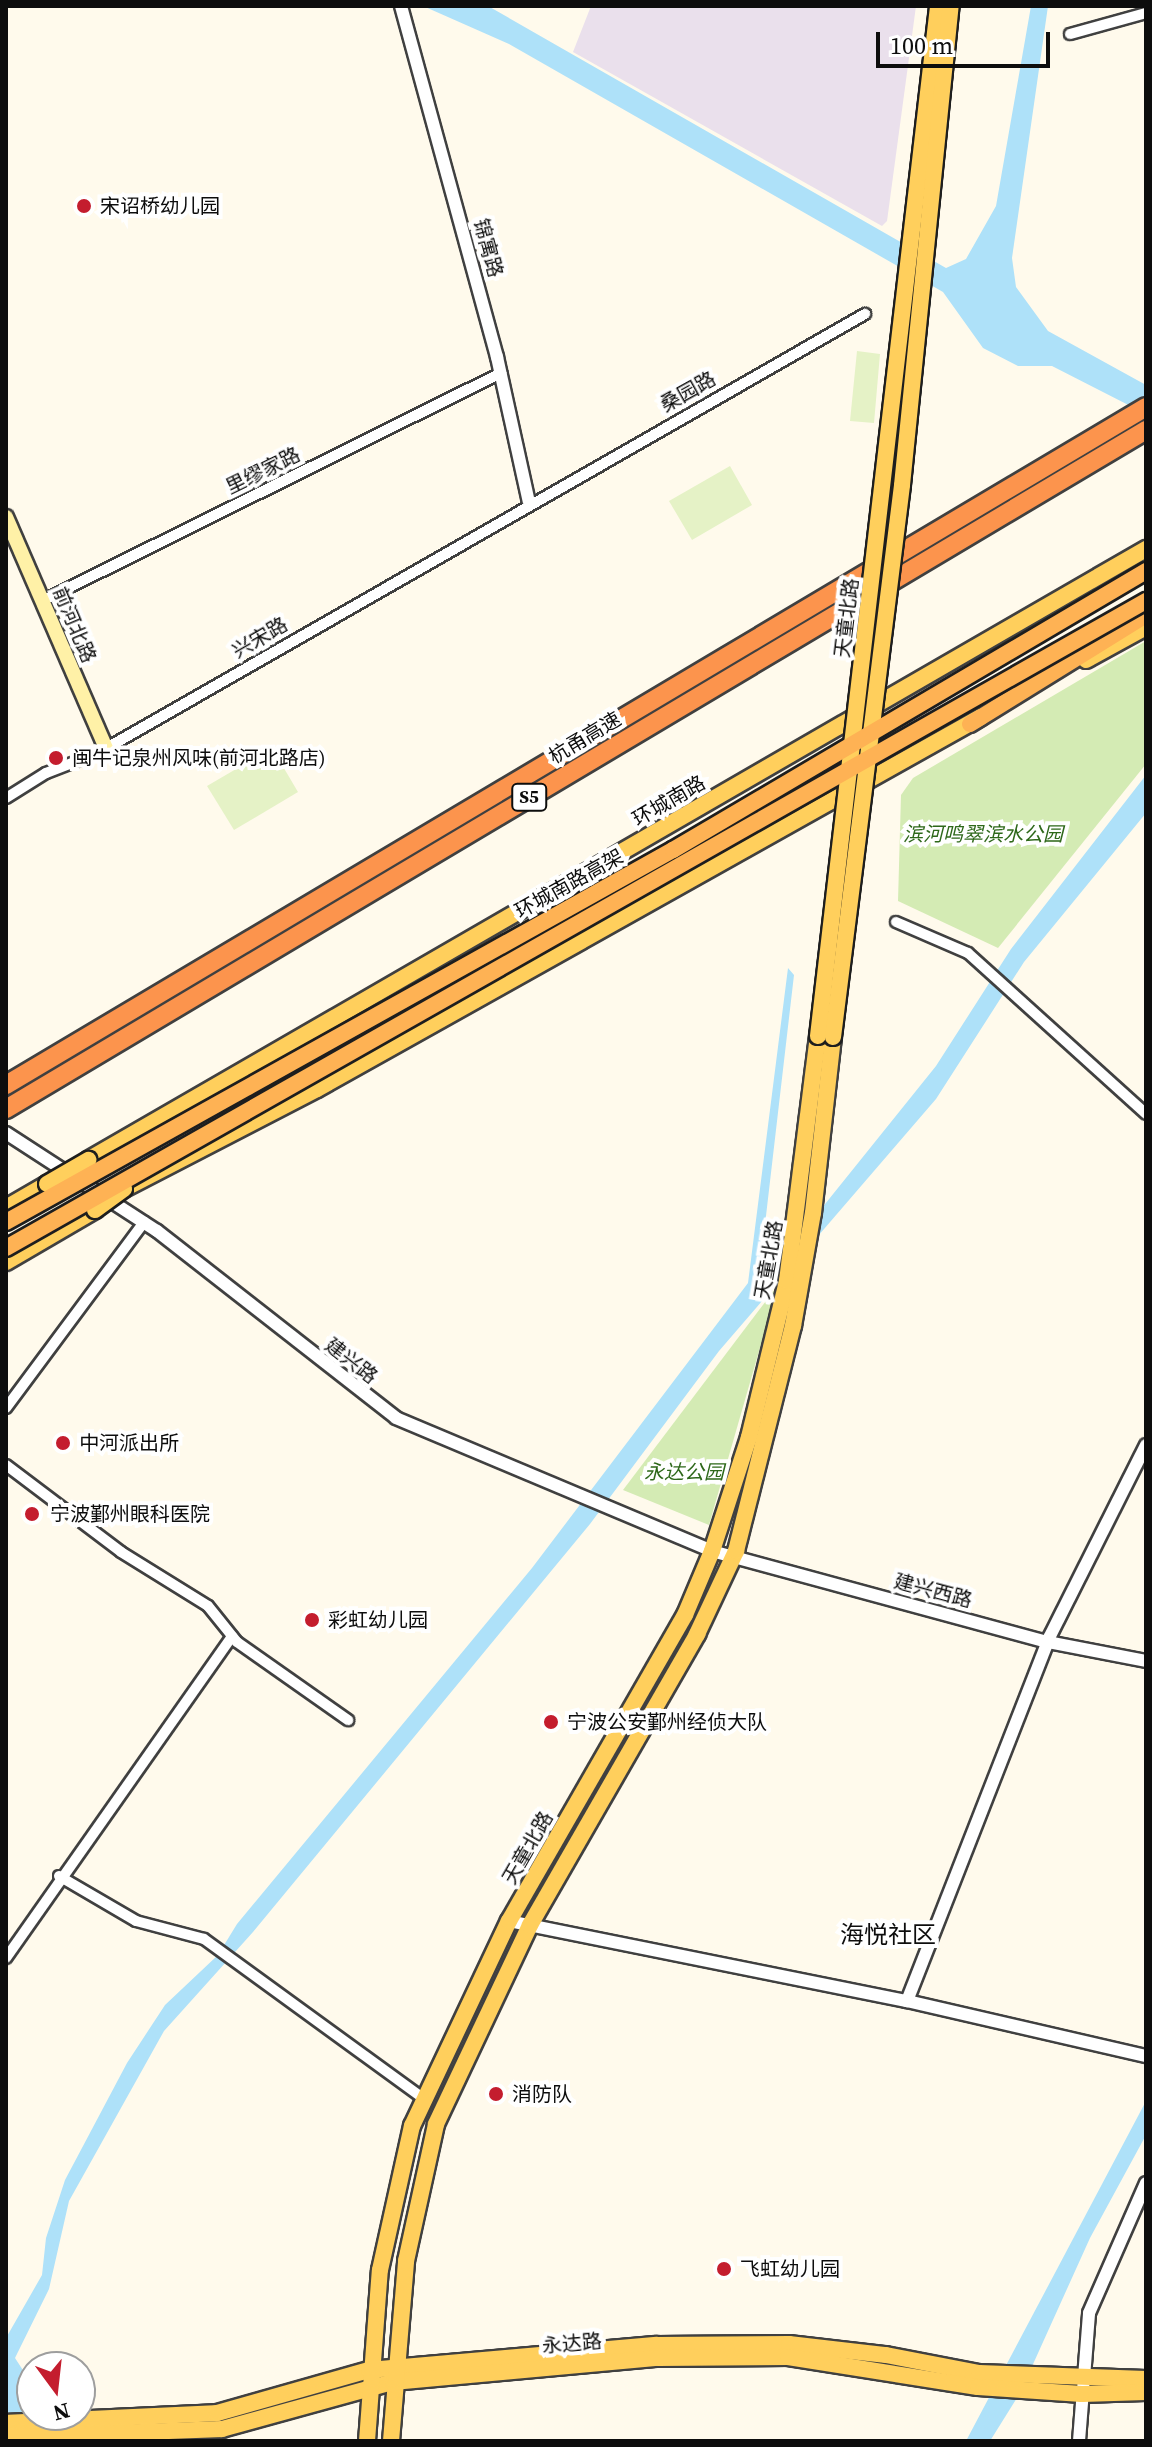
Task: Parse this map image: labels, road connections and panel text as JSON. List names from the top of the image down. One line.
{"streets":{"highway":["杭甬高速","S5","环城南路高架"],"main road":["天童北路","前河北路","环城南路","永达路"],"street":["锦寓路","桑园路","里缪家路","兴宋路","建兴路","建兴西路"]},"crossings":[["锦寓路","桑园路"],["锦寓路","里缪家路"],["锦寓路","兴宋路"],["桑园路","兴宋路"],["里缪家路","前河北路"],["天童北路","建兴路"],["天童北路","建兴西路"],["天童北路","永达路"],["前河北路","兴宋路"],["杭甬高速","建兴路"],["建兴路","建兴西路"]],"districts":["海悦社区"],"parks":["滨河鸣翠滨水公园","永达公园"],"places":["宋诏桥幼儿园","闽牛记泉州风味(前河北路店)","中河派出所","宁波鄞州眼科医院","彩虹幼儿园","宁波公安鄞州经侦大队","消防队","飞虹幼儿园"],"scale_bar":"100 m","north":"bottom"}
